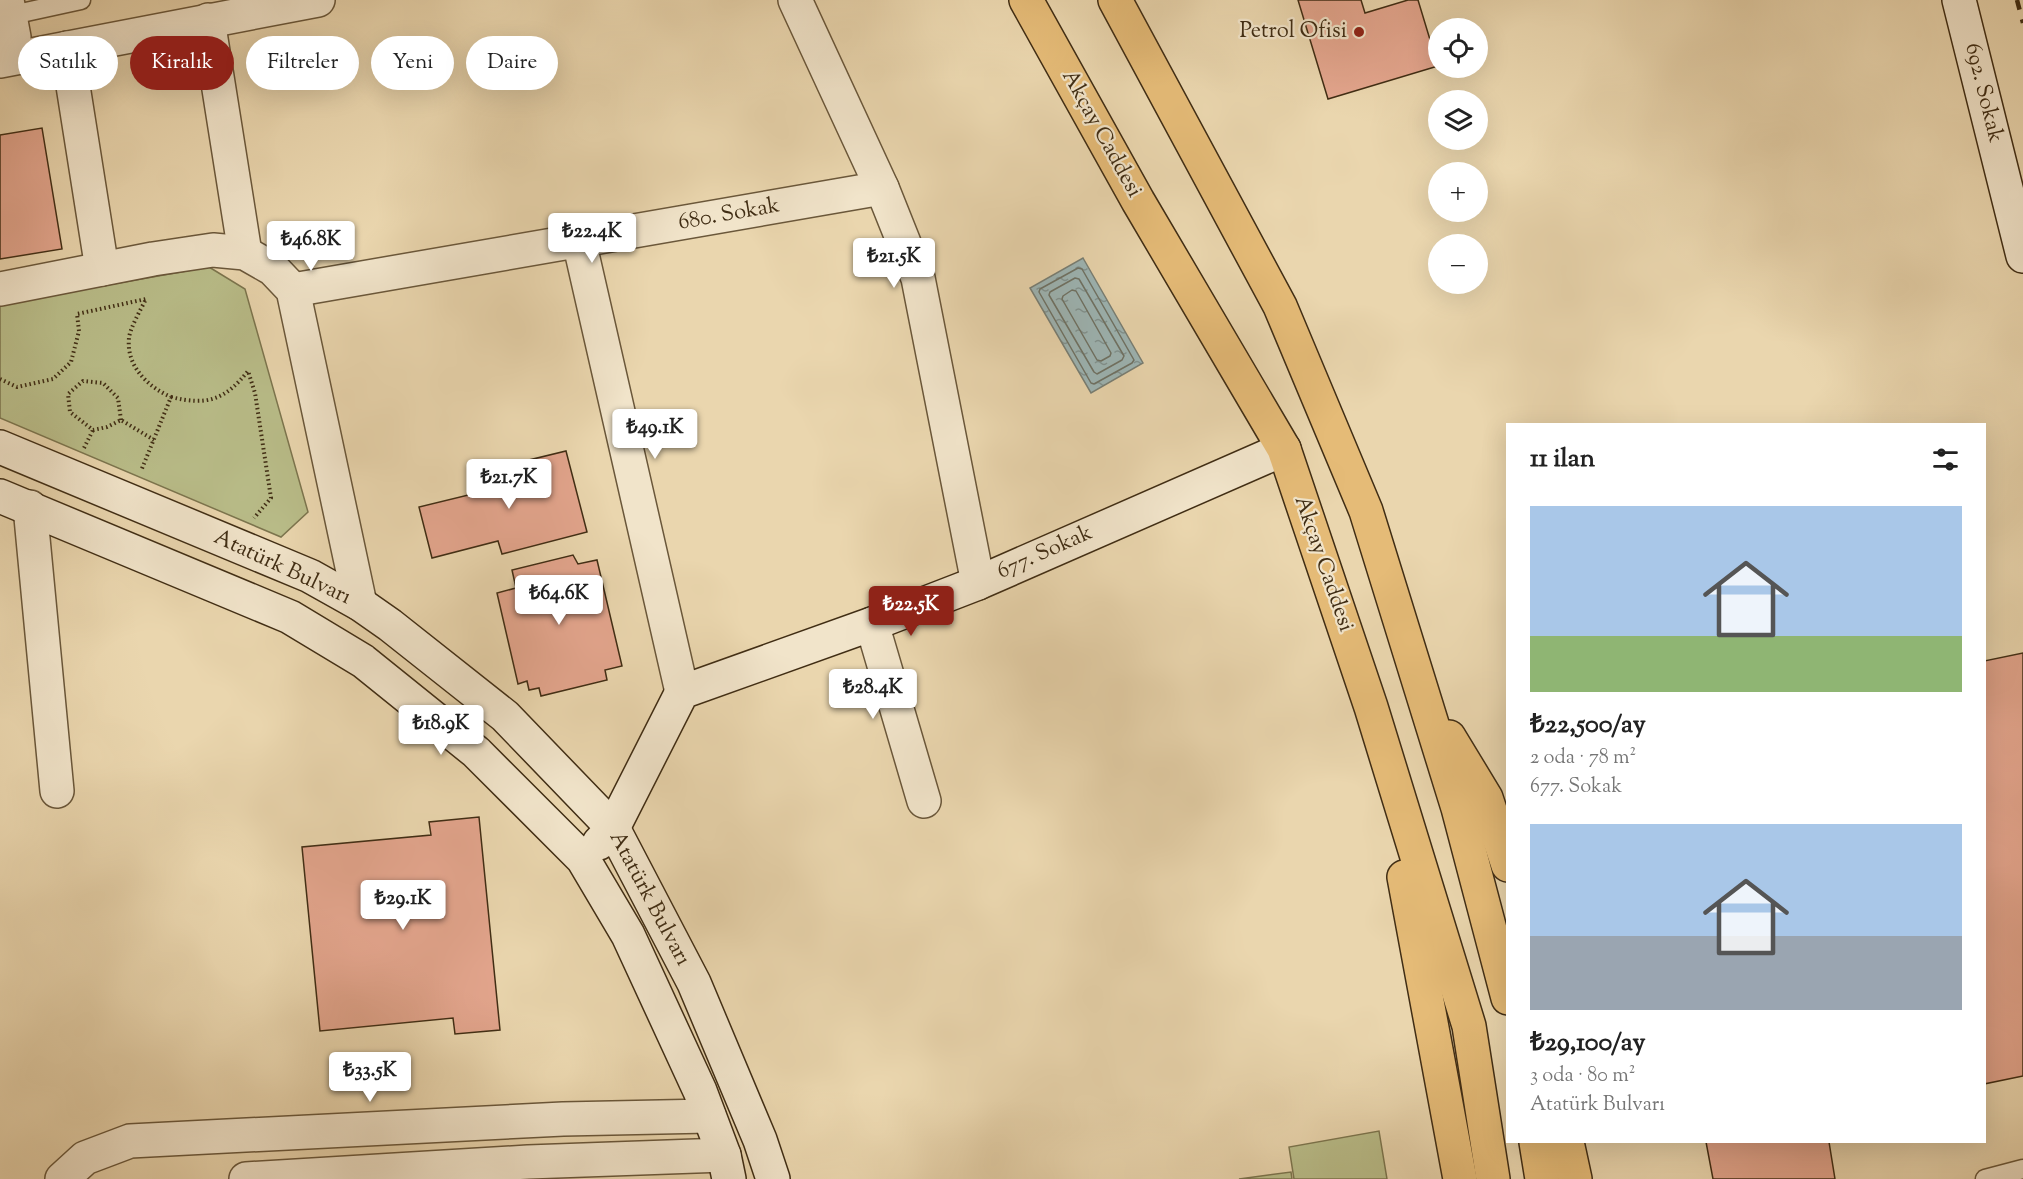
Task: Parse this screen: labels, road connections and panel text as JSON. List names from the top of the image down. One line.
{"streets":{"highway":["Akçay Caddesi"],"street":["692. Sokak","680. Sokak","677. Sokak","Atatürk Bulvarı"]},"crossings":[["Akçay Caddesi","677. Sokak"]],"places":["Petrol Ofisi"],"page":{"map_buttons":["+","−"],"chip":["Satılık","Kiralık","Filtreler","Yeni","Daire"],"price":["₺22.4K","₺46.8K","₺21.5K","₺49.1K","₺21.7K","₺64.6K","₺22.5K","₺28.4K","₺18.9K","₺29.1K","₺33.5K"],"heading":"11 ilan","list":[{"name":"₺22,500/ay","note":"2 oda · 78 m² · 677. Sokak"},{"name":"₺29,100/ay","note":"3 oda · 80 m² · Atatürk Bulvarı"}]}}
